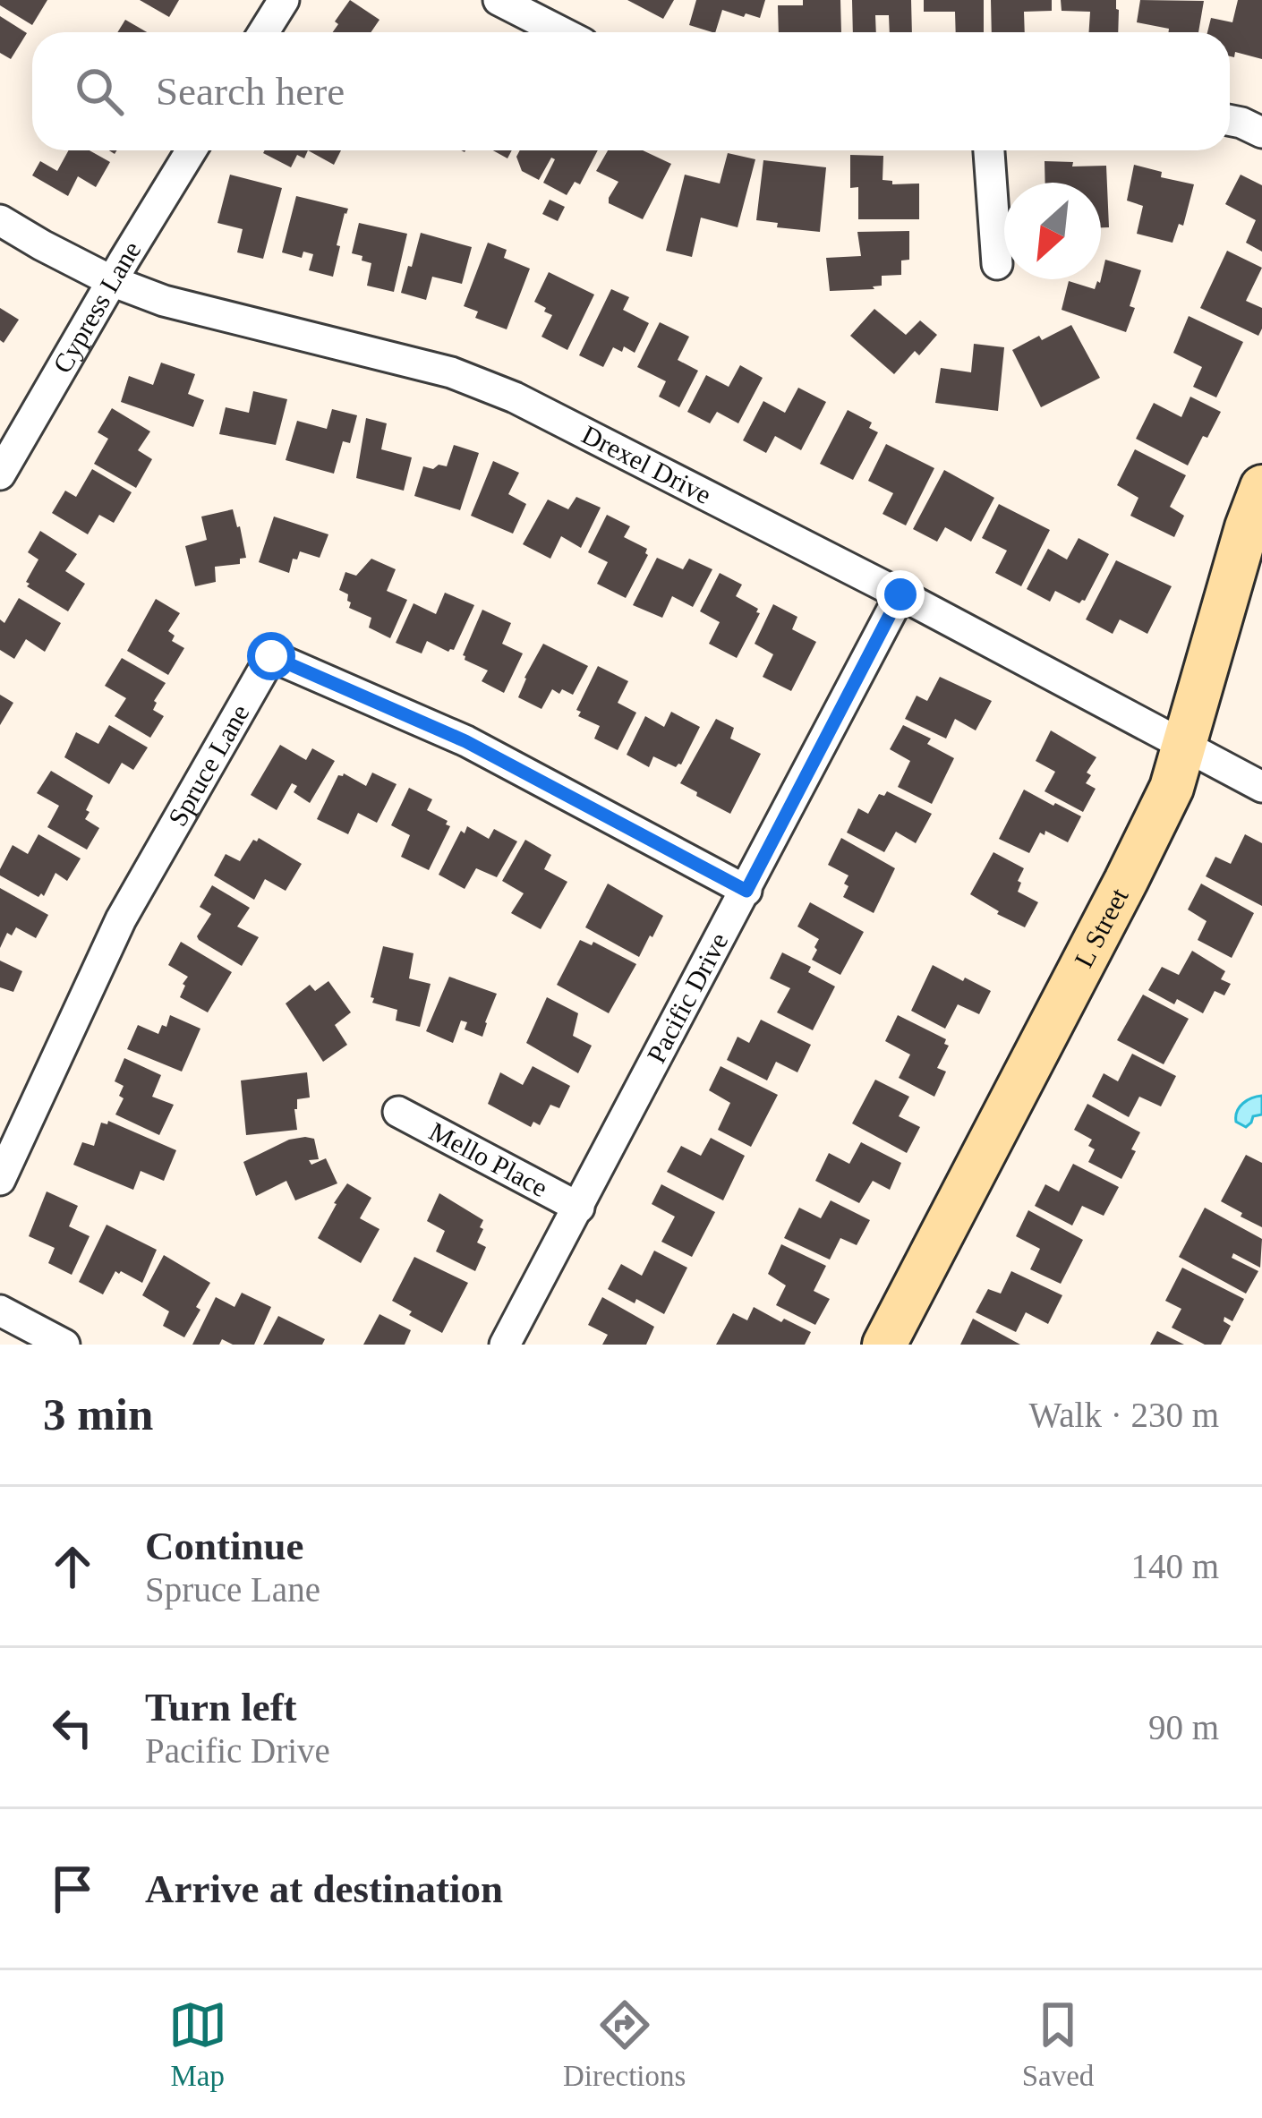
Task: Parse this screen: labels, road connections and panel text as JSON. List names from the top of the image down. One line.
{"streets":{"street":["Cypress Lane","Drexel Drive","Spruce Lane","L Street","Pacific Drive","Mello Place"]},"crossings":[["Cypress Lane","Drexel Drive"],["Drexel Drive","L Street"],["Drexel Drive","Pacific Drive"],["Spruce Lane","Pacific Drive"],["Pacific Drive","Mello Place"]],"north":"bottom left","page":{"search":"Search here","heading":["3 min","Walk · 230 m"],"list":[["Continue","Spruce Lane","140 m"],["Turn left","Pacific Drive","90 m"],"Arrive at destination"],"nav":["Map","Directions","Saved"]}}
